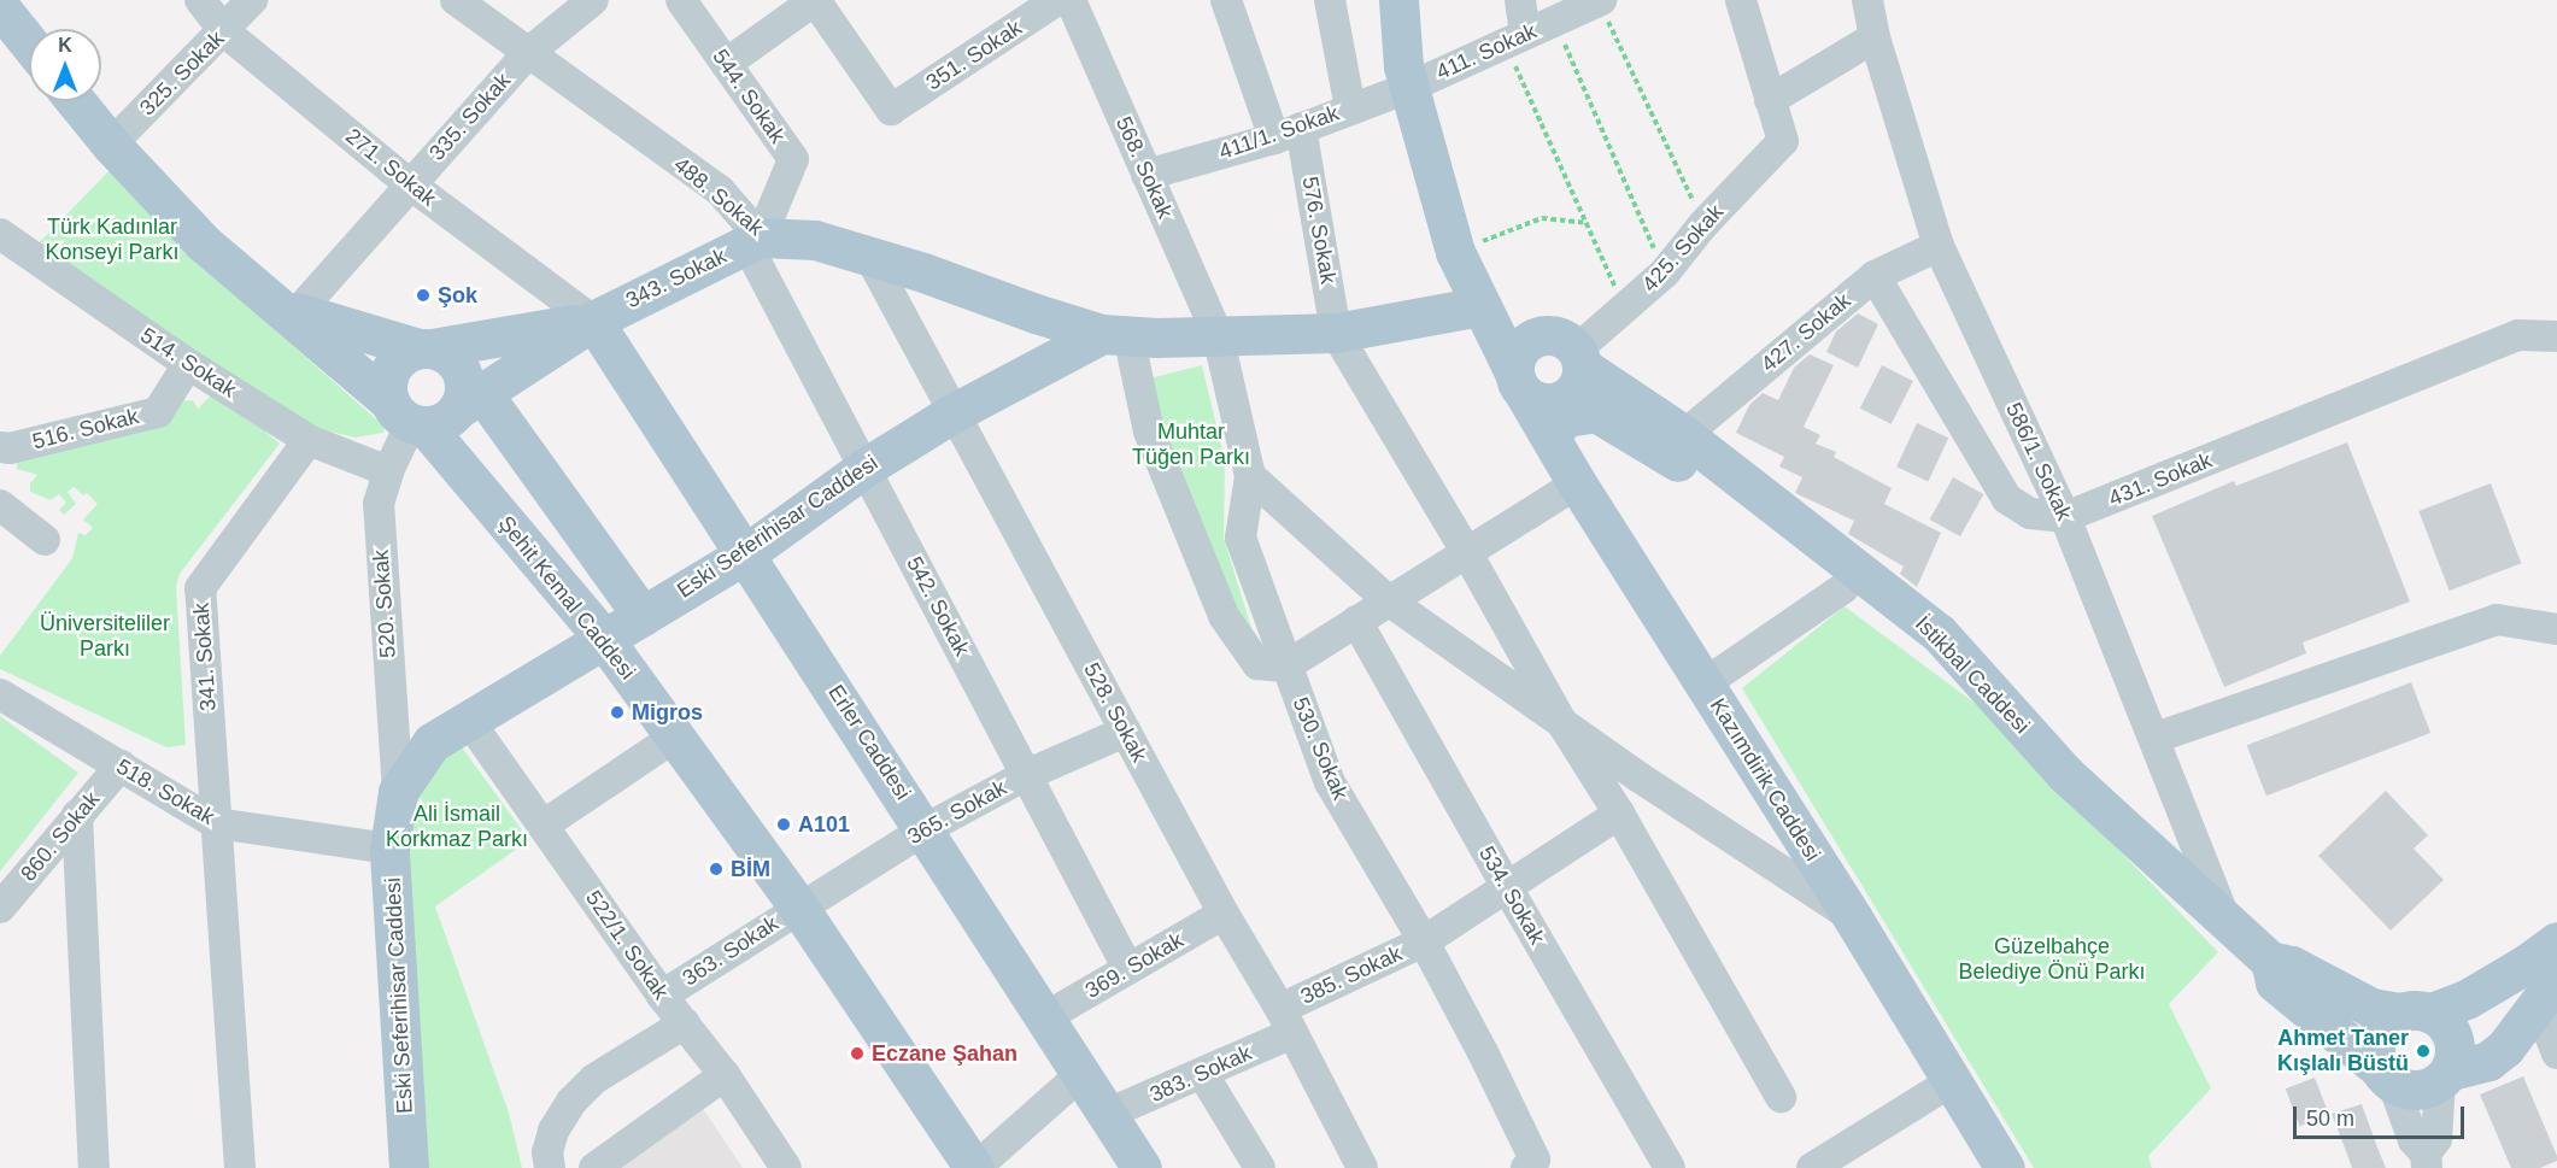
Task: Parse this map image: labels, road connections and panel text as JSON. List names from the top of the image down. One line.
{"streets":{"main road":["488. Sokak","343. Sokak","Eski Seferihisar Caddesi","Şehit Kemal Caddesi","İstikbal Caddesi","Erler Caddesi","Kazımdirik Caddesi"],"street":["411. Sokak","351. Sokak","325. Sokak","544. Sokak","335. Sokak","411/1. Sokak","271. Sokak","568. Sokak","576. Sokak","425. Sokak","427. Sokak","514. Sokak","516. Sokak","586/1. Sokak","431. Sokak","520. Sokak","542. Sokak","341. Sokak","528. Sokak","530. Sokak","518. Sokak","365. Sokak","860. Sokak","534. Sokak","522/1. Sokak","363. Sokak","369. Sokak","385. Sokak","383. Sokak"]},"crossings":[["411. Sokak","411/1. Sokak"],["411. Sokak","Kazımdirik Caddesi"],["325. Sokak","271. Sokak"],["544. Sokak","488. Sokak"],["544. Sokak","343. Sokak"],["544. Sokak","542. Sokak"],["335. Sokak","271. Sokak"],["335. Sokak","488. Sokak"],["411/1. Sokak","568. Sokak"],["411/1. Sokak","576. Sokak"],["411/1. Sokak","Kazımdirik Caddesi"],["271. Sokak","343. Sokak"],["271. Sokak","Erler Caddesi"],["568. Sokak","Eski Seferihisar Caddesi"],["568. Sokak","530. Sokak"],["488. Sokak","343. Sokak"],["488. Sokak","Eski Seferihisar Caddesi"],["488. Sokak","542. Sokak"],["488. Sokak","528. Sokak"],["576. Sokak","Eski Seferihisar Caddesi"],["425. Sokak","İstikbal Caddesi"],["343. Sokak","542. Sokak"],["343. Sokak","Erler Caddesi"],["427. Sokak","586/1. Sokak"],["427. Sokak","431. Sokak"],["427. Sokak","İstikbal Caddesi"],["514. Sokak","516. Sokak"],["514. Sokak","520. Sokak"],["514. Sokak","341. Sokak"],["586/1. Sokak","431. Sokak"],["586/1. Sokak","İstikbal Caddesi"],["Eski Seferihisar Caddesi","Şehit Kemal Caddesi"],["Eski Seferihisar Caddesi","520. Sokak"],["Eski Seferihisar Caddesi","542. Sokak"],["Eski Seferihisar Caddesi","528. Sokak"],["Eski Seferihisar Caddesi","Erler Caddesi"],["Eski Seferihisar Caddesi","530. Sokak"],["Eski Seferihisar Caddesi","Kazımdirik Caddesi"],["Eski Seferihisar Caddesi","518. Sokak"],["Eski Seferihisar Caddesi","522/1. Sokak"],["Şehit Kemal Caddesi","520. Sokak"],["Şehit Kemal Caddesi","365. Sokak"],["Şehit Kemal Caddesi","363. Sokak"],["542. Sokak","365. Sokak"],["542. Sokak","369. Sokak"],["341. Sokak","518. Sokak"],["528. Sokak","365. Sokak"],["528. Sokak","369. Sokak"],["528. Sokak","385. Sokak"],["528. Sokak","383. Sokak"],["Erler Caddesi","365. Sokak"],["Erler Caddesi","369. Sokak"],["Erler Caddesi","383. Sokak"],["530. Sokak","385. Sokak"],["518. Sokak","860. Sokak"],["365. Sokak","363. Sokak"],["534. Sokak","385. Sokak"],["522/1. Sokak","363. Sokak"],["385. Sokak","383. Sokak"]],"parks":["Türk Kadınlar Konseyi Parkı","Muhtar Tüğen Parkı","Üniversiteliler Parkı","Ali İsmail Korkmaz Parkı","Güzelbahçe Belediye Önü Parkı"],"places":["Şok","Migros","A101","BİM","Ahmet Taner Kışlalı Büstü","Eczane Şahan"],"scale_bar":"50 m","north":"top"}
